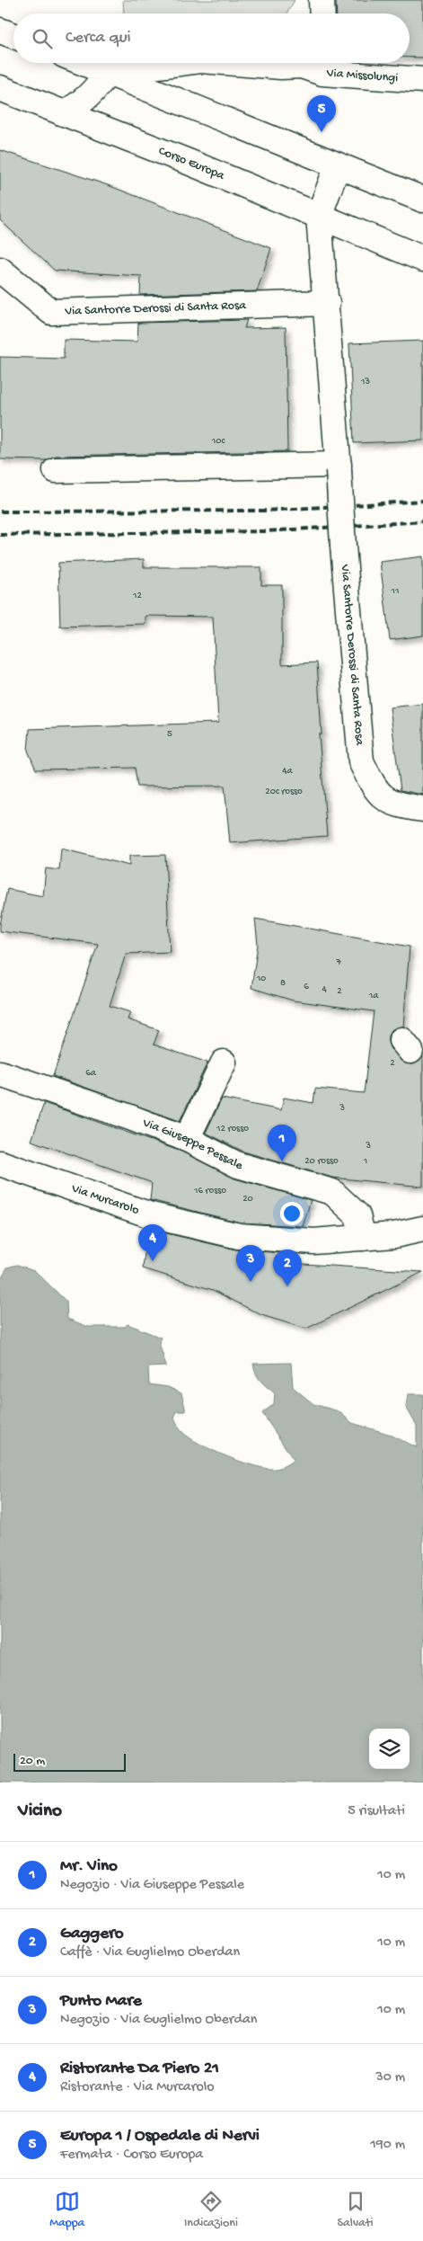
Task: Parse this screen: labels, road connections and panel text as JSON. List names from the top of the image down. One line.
{"streets":{"street":["Via Missolungi","Corso Europa","Via Santorre Derossi di Santa Rosa","Via Giuseppe Pessale","Via Murcarolo"]},"crossings":[["Corso Europa","Via Santorre Derossi di Santa Rosa"],["Via Giuseppe Pessale","Via Murcarolo"]],"house_numbers":["13","10c","11","12","5","4a","20c rosso","7","10","8","6","4","2","1a","2","6a","3","12 rosso","3","20 rosso","1","16 rosso","20"],"scale_bar":"20 m","page":{"search":"Cerca qui","pins":["5","1","4","3","2"],"scale":"20 m","heading":["Vicino","5 risultati"],"list":[{"mark":"1","name":"Mr. Vino","note":"Negozio · Via Giuseppe Pessale","value":"10 m"},{"mark":"2","name":"Gaggero","note":"Caffè · Via Guglielmo Oberdan","value":"10 m"},{"mark":"3","name":"Punto Mare","note":"Negozio · Via Guglielmo Oberdan","value":"10 m"},{"mark":"4","name":"Ristorante Da Piero 21","note":"Ristorante · Via Murcarolo","value":"30 m"},{"mark":"5","name":"Europa 1 / Ospedale di Nervi","note":"Fermata · Corso Europa","value":"190 m"}],"nav":["Mappa","Indicazioni","Salvati"]}}
